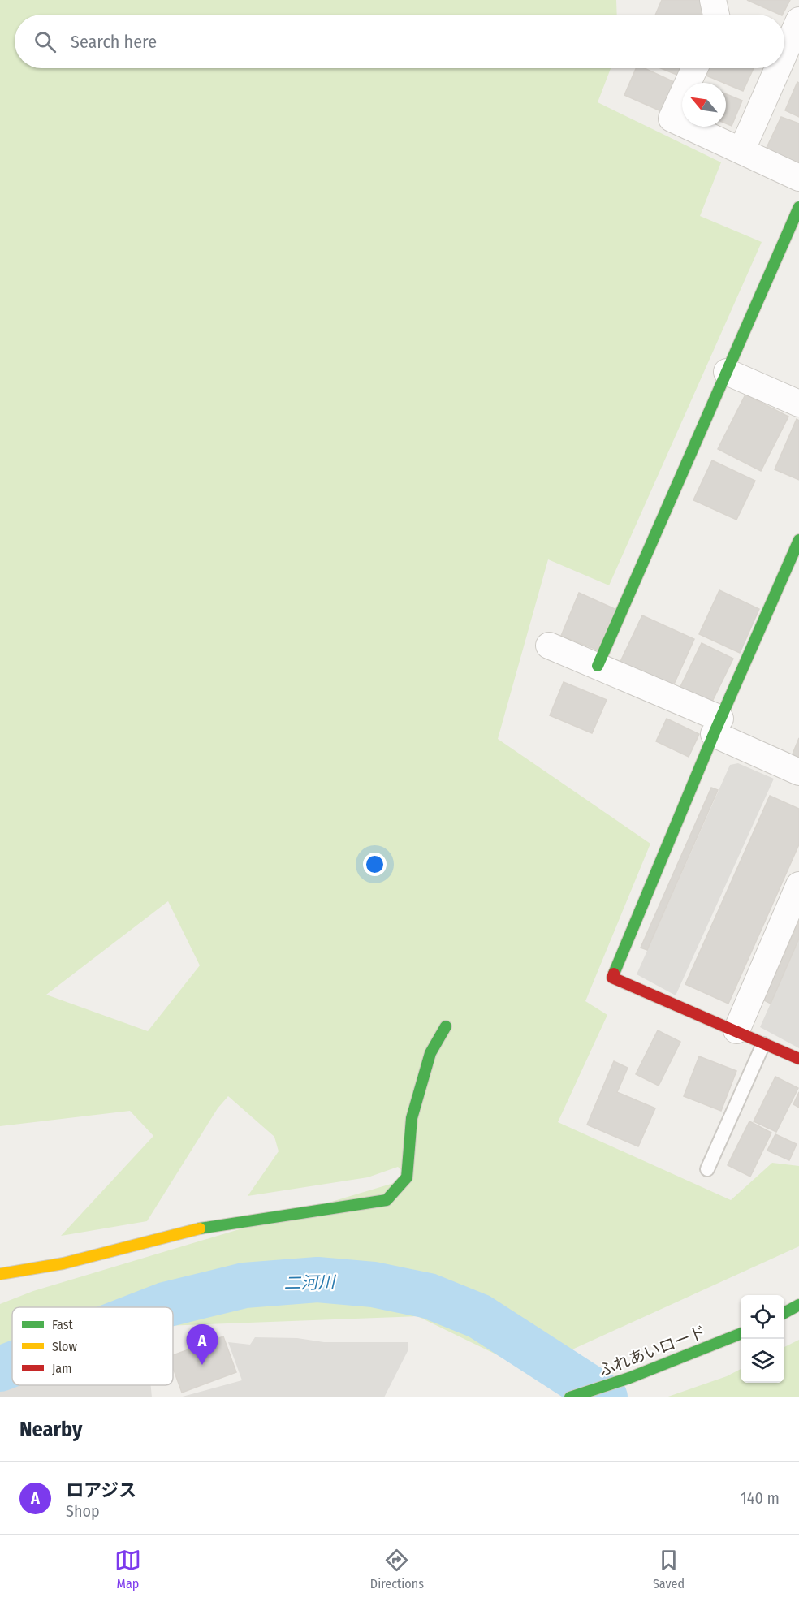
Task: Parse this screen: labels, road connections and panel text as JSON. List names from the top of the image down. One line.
{"streets":{"street":["ふれあいロード"]},"water":["二河川"],"legend":["Fast","Slow","Jam"],"north":"top left","page":{"search":"Search here","pins":"A","heading":"Nearby","list":[{"mark":"A","name":"ロアジス","note":"Shop","value":"140 m"}],"nav":["Map","Directions","Saved"]}}
